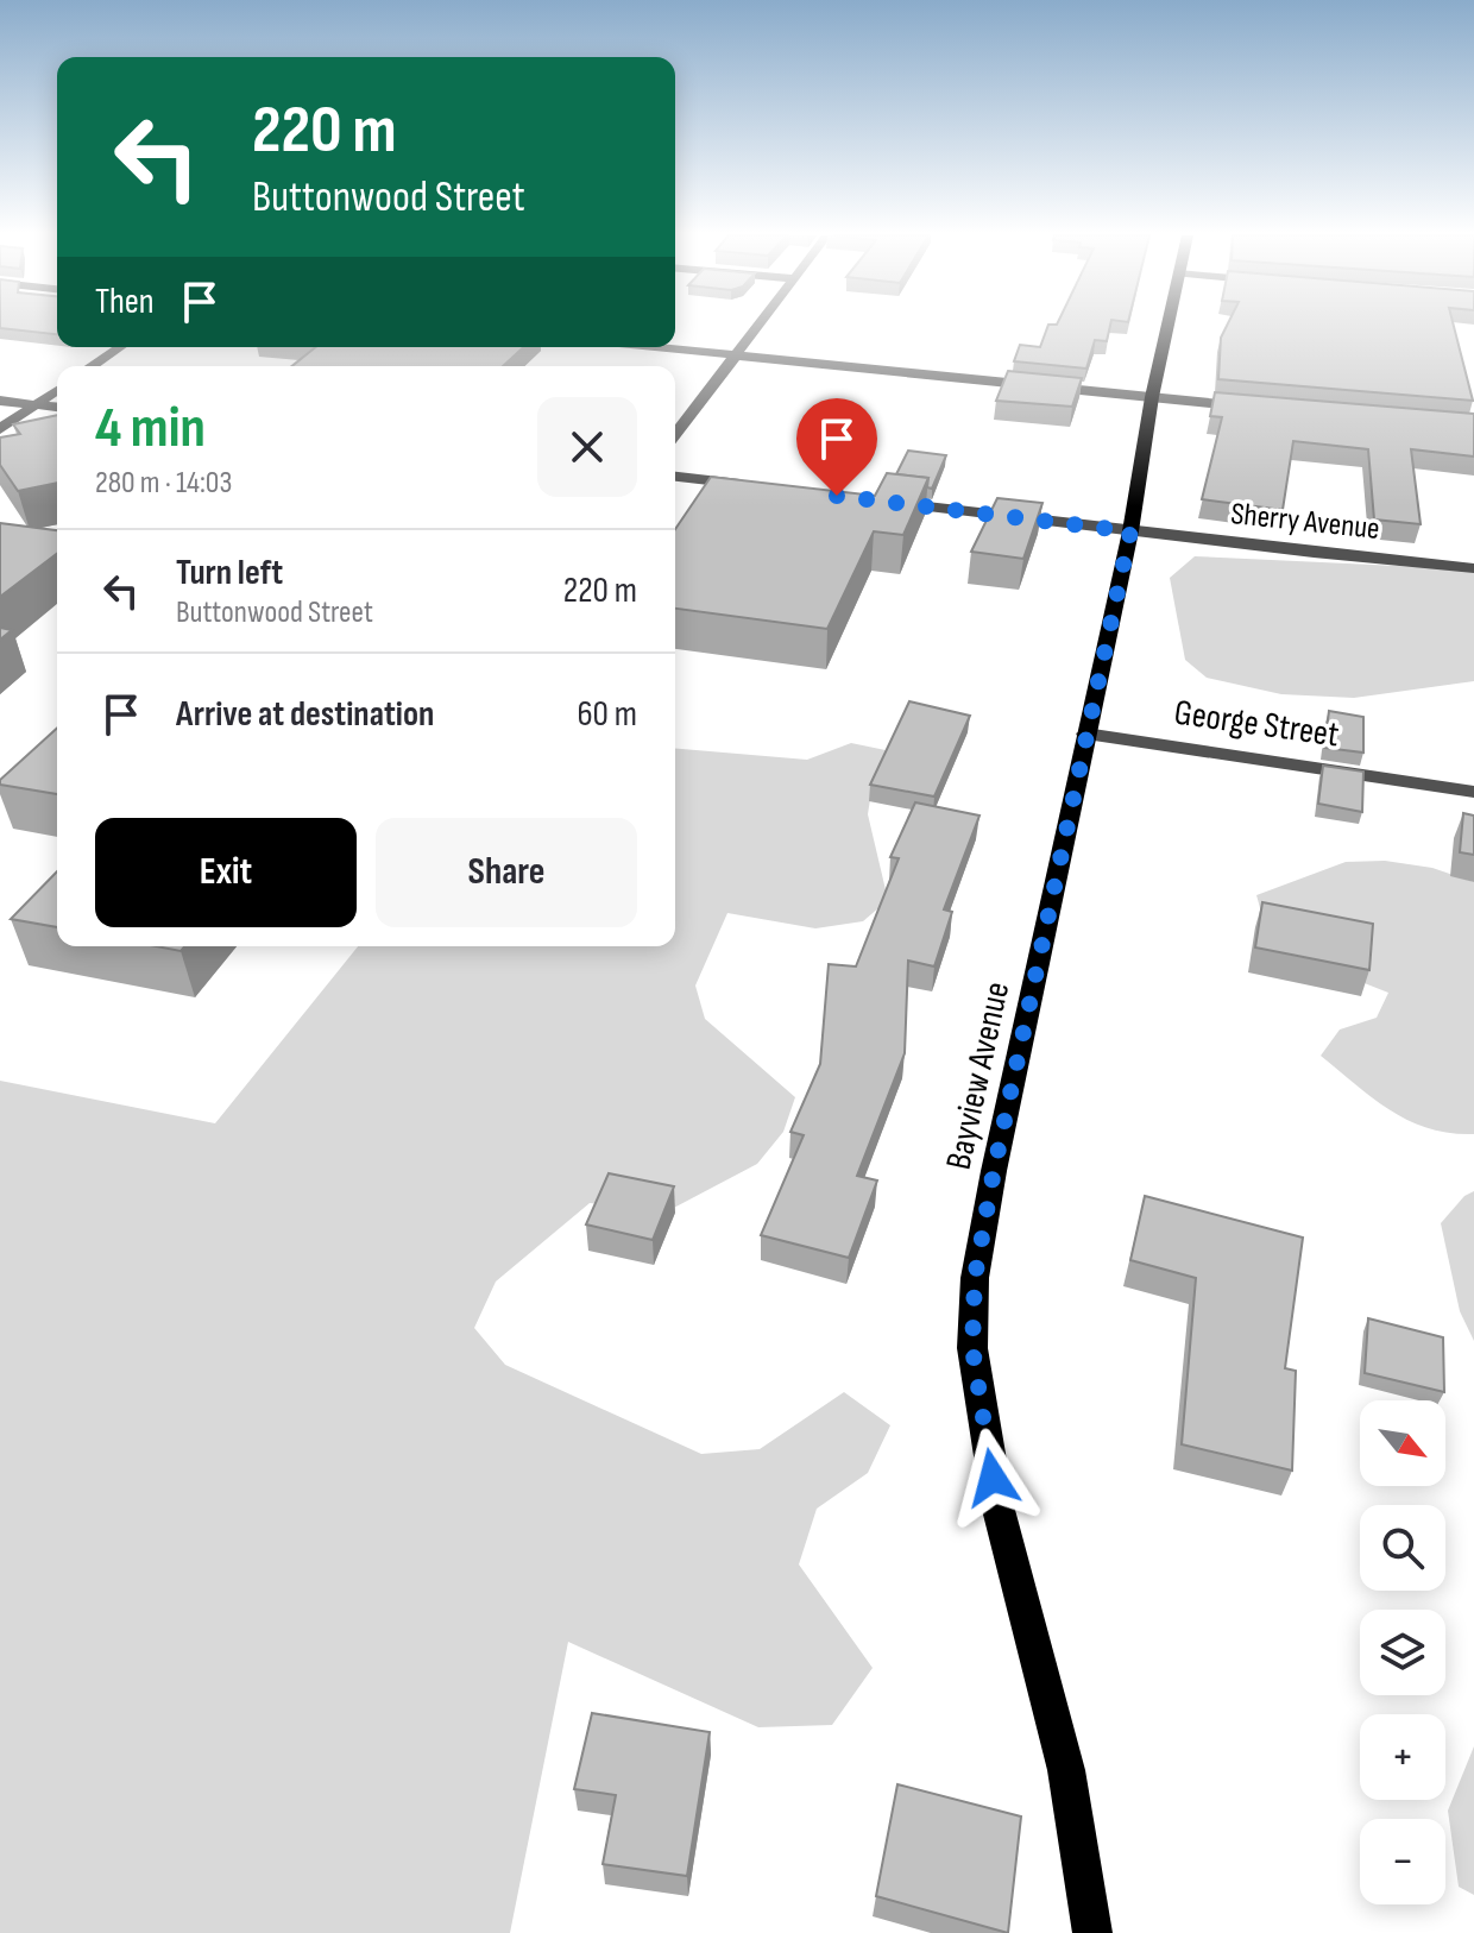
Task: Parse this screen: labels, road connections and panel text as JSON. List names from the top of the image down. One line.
{"streets":{"main road":["Bayview Avenue"],"street":["Sherry Avenue","George Street"]},"crossings":[["Sherry Avenue","Bayview Avenue"],["George Street","Bayview Avenue"]],"north":"bottom right","page":{"turn":["220 m","Buttonwood Street"],"then":"Then","heading":["4 min","280 m · 14:03"],"list":[{"name":"Turn left","note":"Buttonwood Street","value":"220 m"},{"name":"Arrive at destination","value":"60 m"}],"buttons":["Exit","Share"],"map_buttons":["+","−"]}}
